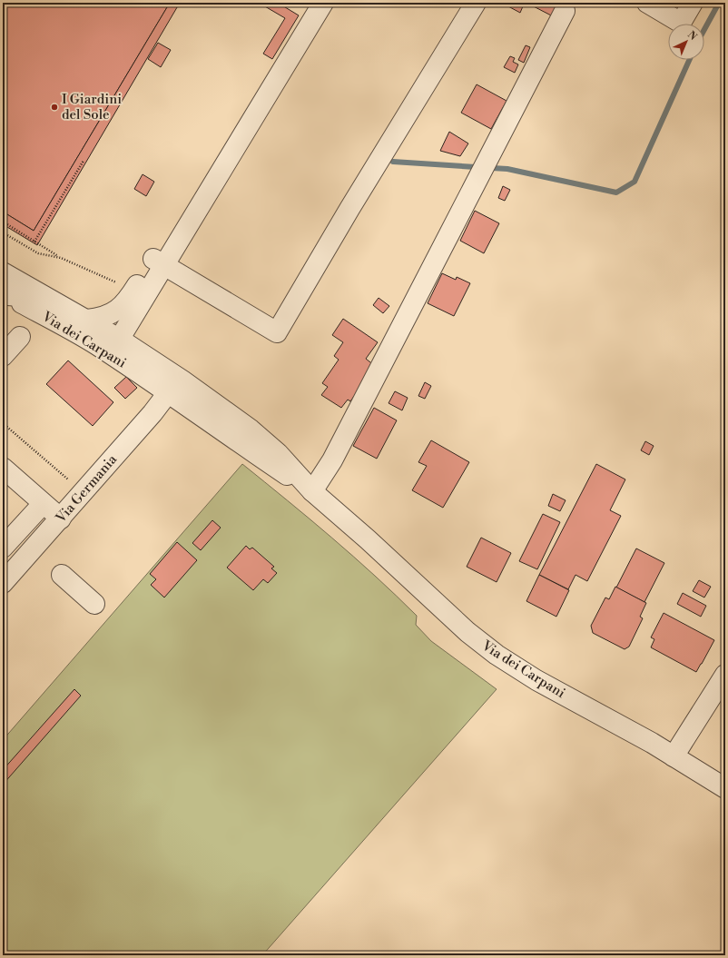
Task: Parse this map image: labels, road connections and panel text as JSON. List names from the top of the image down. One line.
{"streets":{"street":["Via dei Carpani","Via Germania"]},"crossings":[["Via dei Carpani","Via Germania"]],"places":["I Giardini del Sole"],"north":"top right"}
